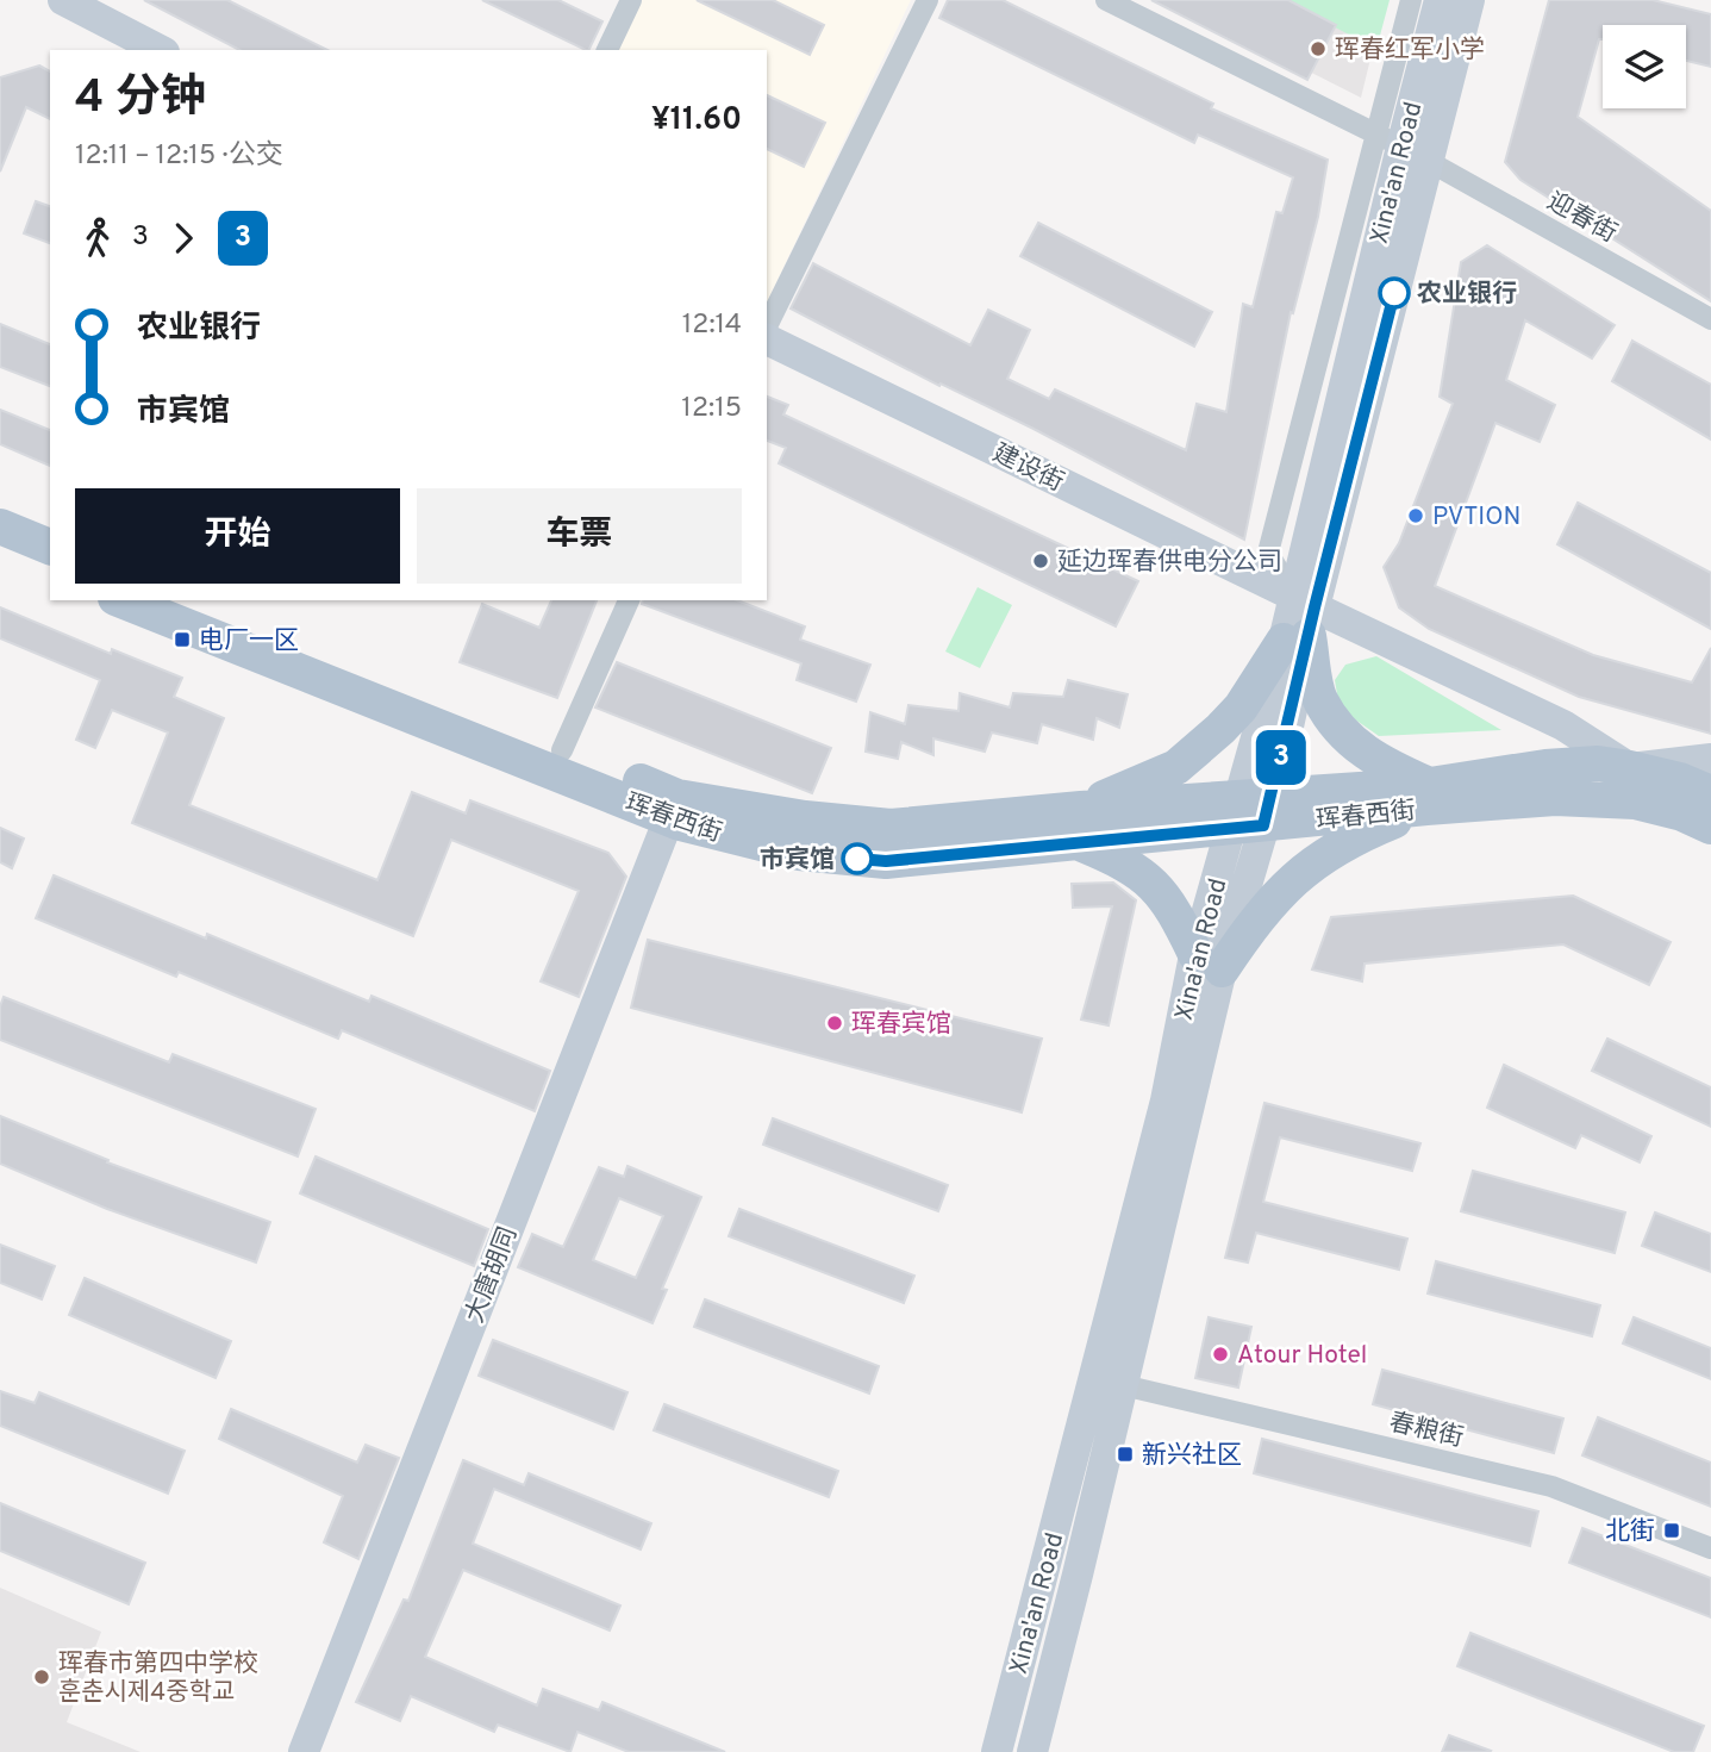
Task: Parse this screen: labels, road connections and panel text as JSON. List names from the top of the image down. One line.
{"streets":{"main road":["Xina'an Road","建设街","珲春西街","大唐胡同"],"street":["迎春街","春粮街"]},"crossings":[["Xina'an Road","迎春街"],["Xina'an Road","建设街"],["Xina'an Road","珲春西街"],["Xina'an Road","春粮街"],["建设街","珲春西街"],["珲春西街","大唐胡同"]],"places":{"other":["珲春红军小学","农业银行","PVTION","延边珲春供电分公司","市宾馆","珲春宾馆","Atour Hotel","珲春市第四中学校 훈춘시제4중학교"],"transit":["电厂一区","新兴社区","北街"]},"lines":["bus line 3"],"page":{"on_map":"3","heading":["4 分钟","12:11 – 12:15 · 公交","¥11.60"],"legs":["3","3"],"list":[{"name":"农业银行","value":"12:14"},{"name":"市宾馆","value":"12:15"}],"buttons":["开始","车票"]}}
